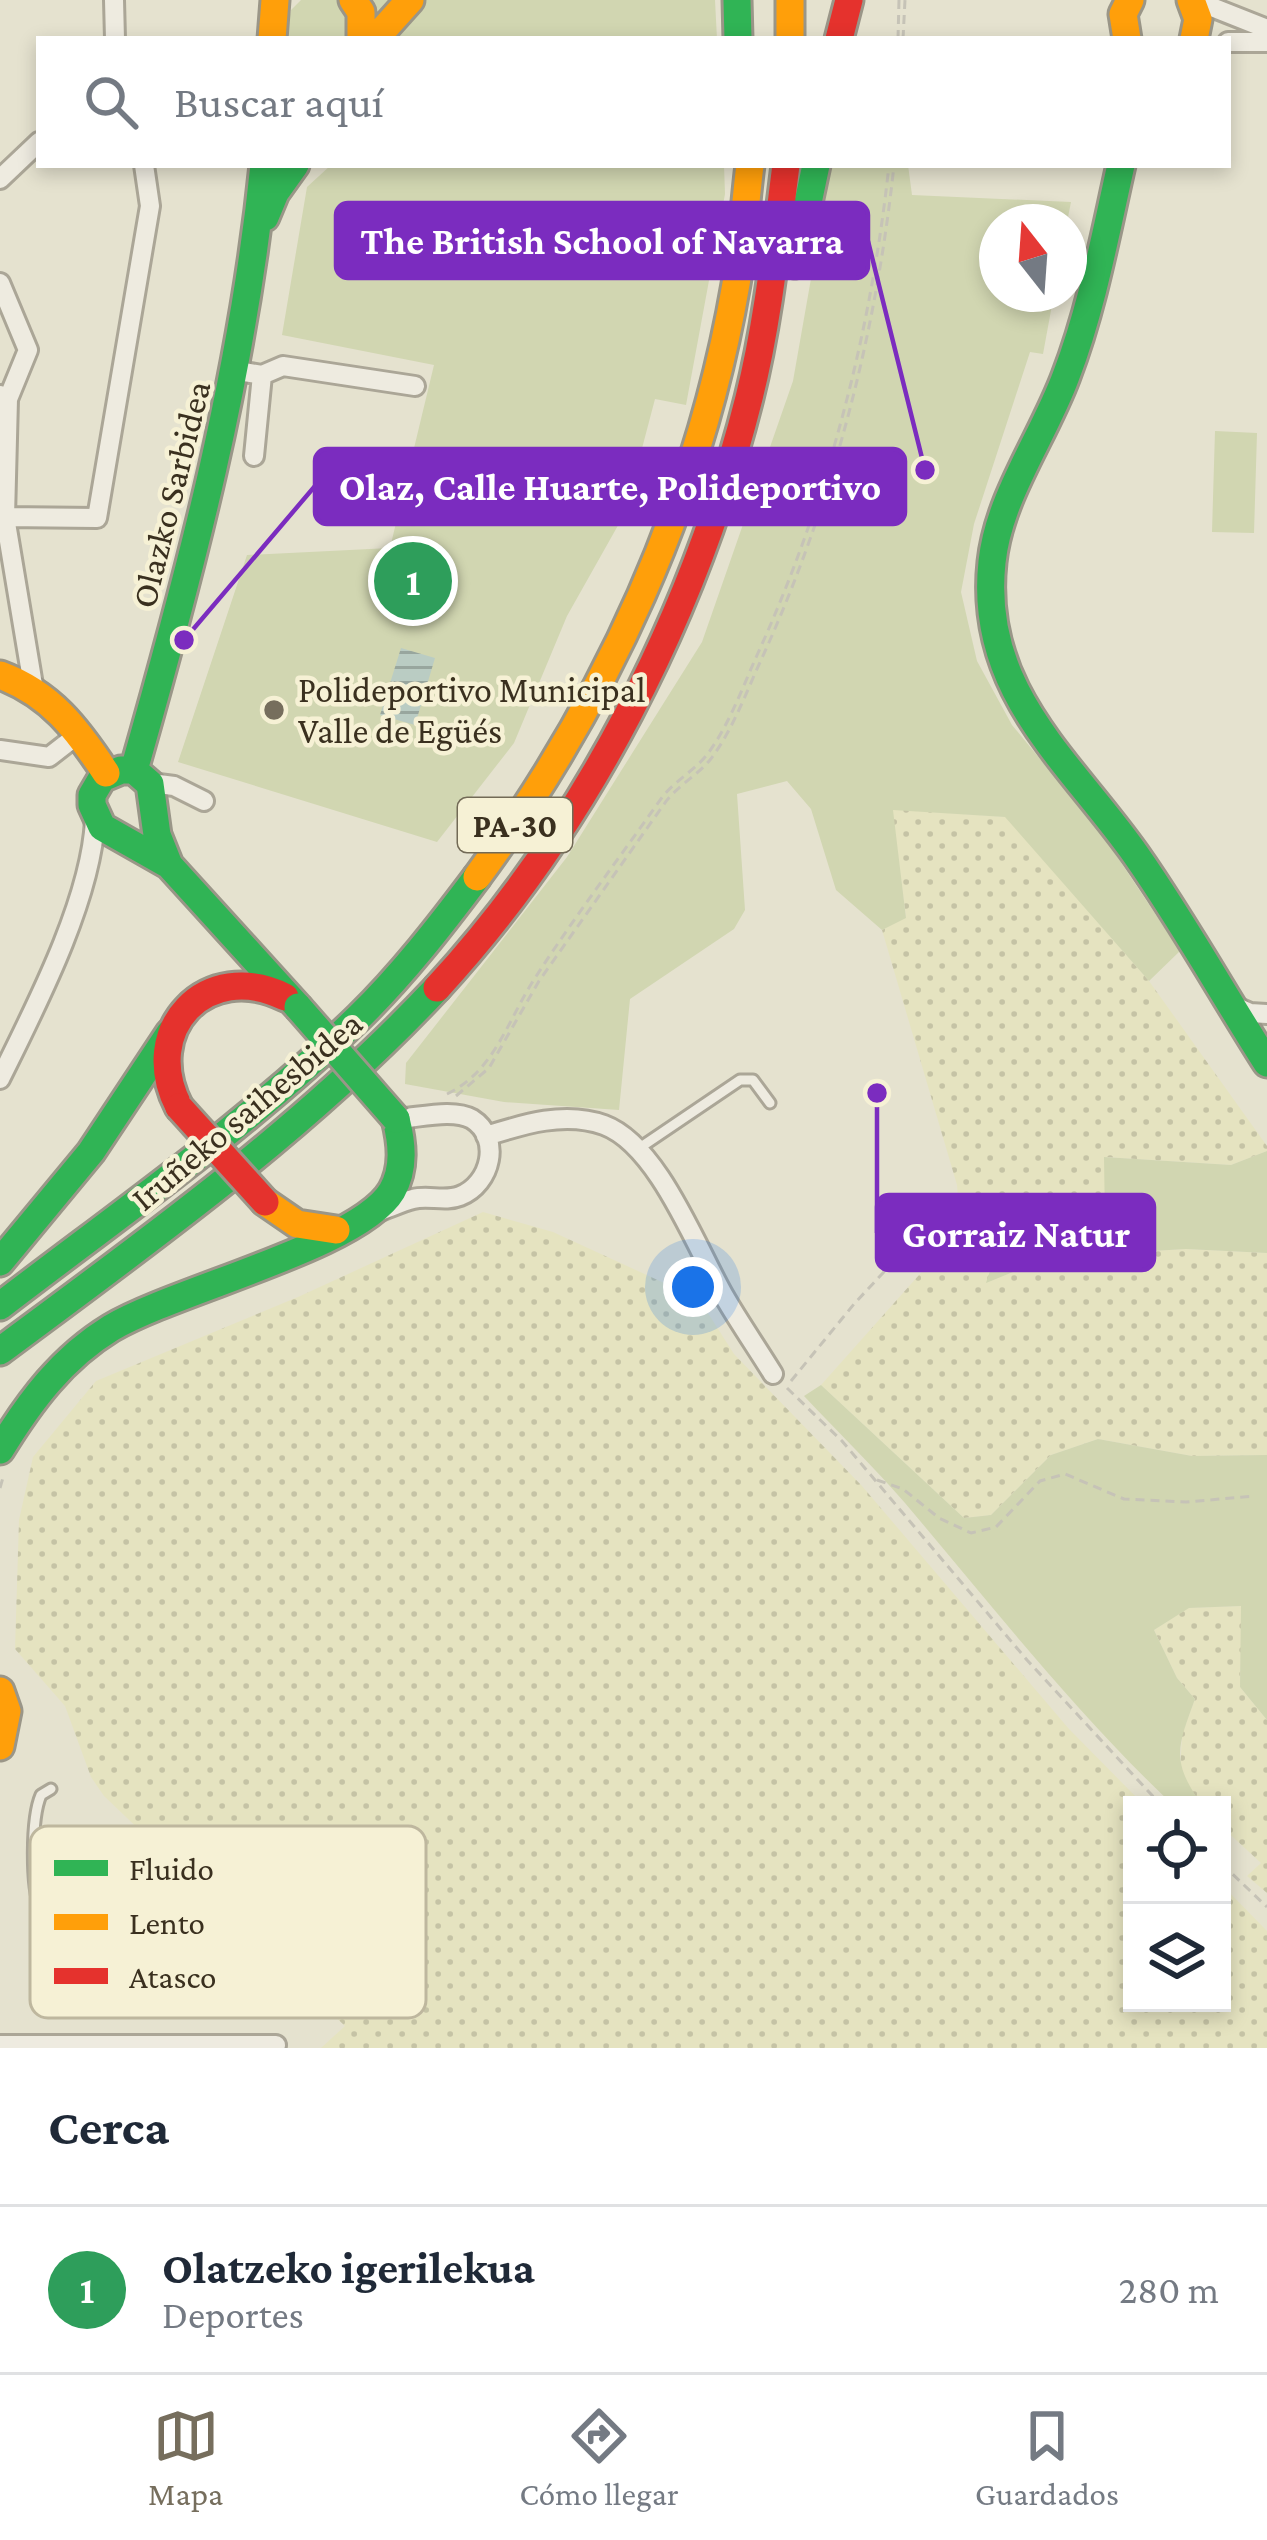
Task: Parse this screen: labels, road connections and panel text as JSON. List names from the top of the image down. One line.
{"streets":{"main road":["Olazko Sarbidea","PA-30","Iruñeko saihesbidea"]},"places":["The British School of Navarra","Olaz, Calle Huarte, Polideportivo","Polideportivo Municipal Valle de Egüés","Gorraiz Natur"],"legend":["Fluido","Lento","Atasco"],"north":"top","page":{"search":"Buscar aquí","pins":"1","heading":"Cerca","list":[{"mark":"1","name":"Olatzeko igerilekua","note":"Deportes","value":"280 m"}],"nav":["Mapa","Cómo llegar","Guardados"]}}
